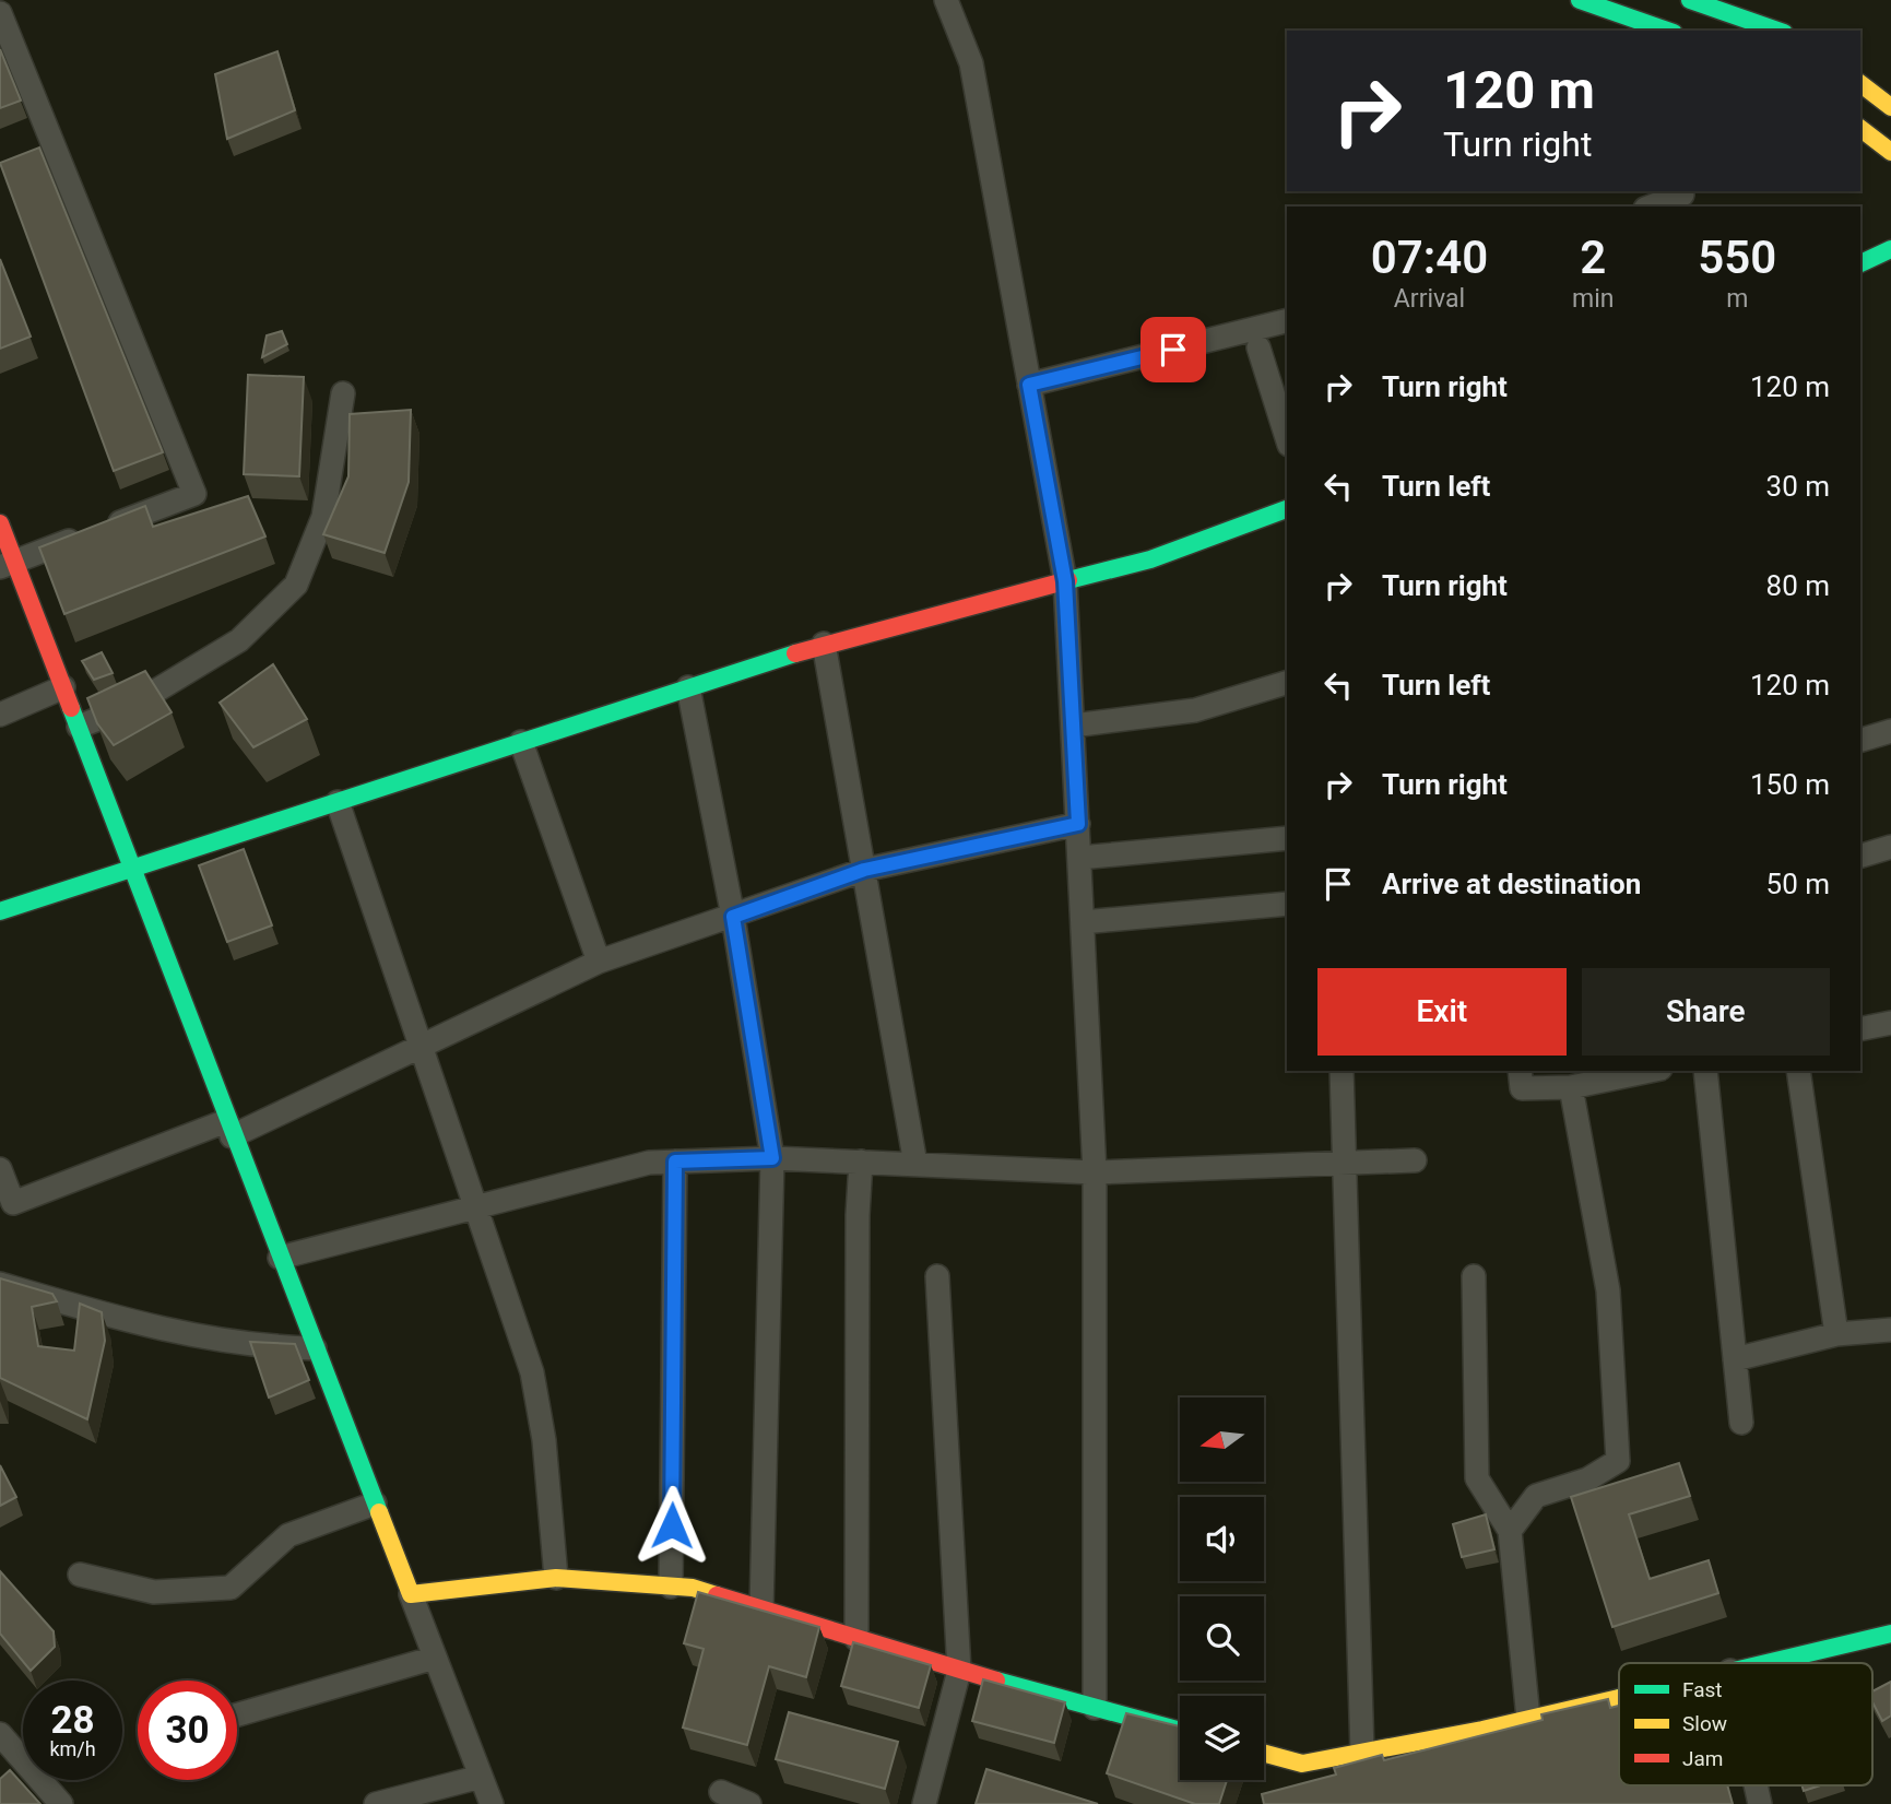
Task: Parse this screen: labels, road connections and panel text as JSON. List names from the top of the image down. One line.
{"legend":["Fast","Slow","Jam"],"north":"left","page":{"turn":["120 m","Turn right"],"eta":["07:40","Arrival","2","min","550","m"],"list":[{"name":"Turn right","value":"120 m"},{"name":"Turn left","value":"30 m"},{"name":"Turn right","value":"80 m"},{"name":"Turn left","value":"120 m"},{"name":"Turn right","value":"150 m"},{"name":"Arrive at destination","value":"50 m"}],"buttons":["Exit","Share"],"speed":"28 km/h","limit":"30"}}
